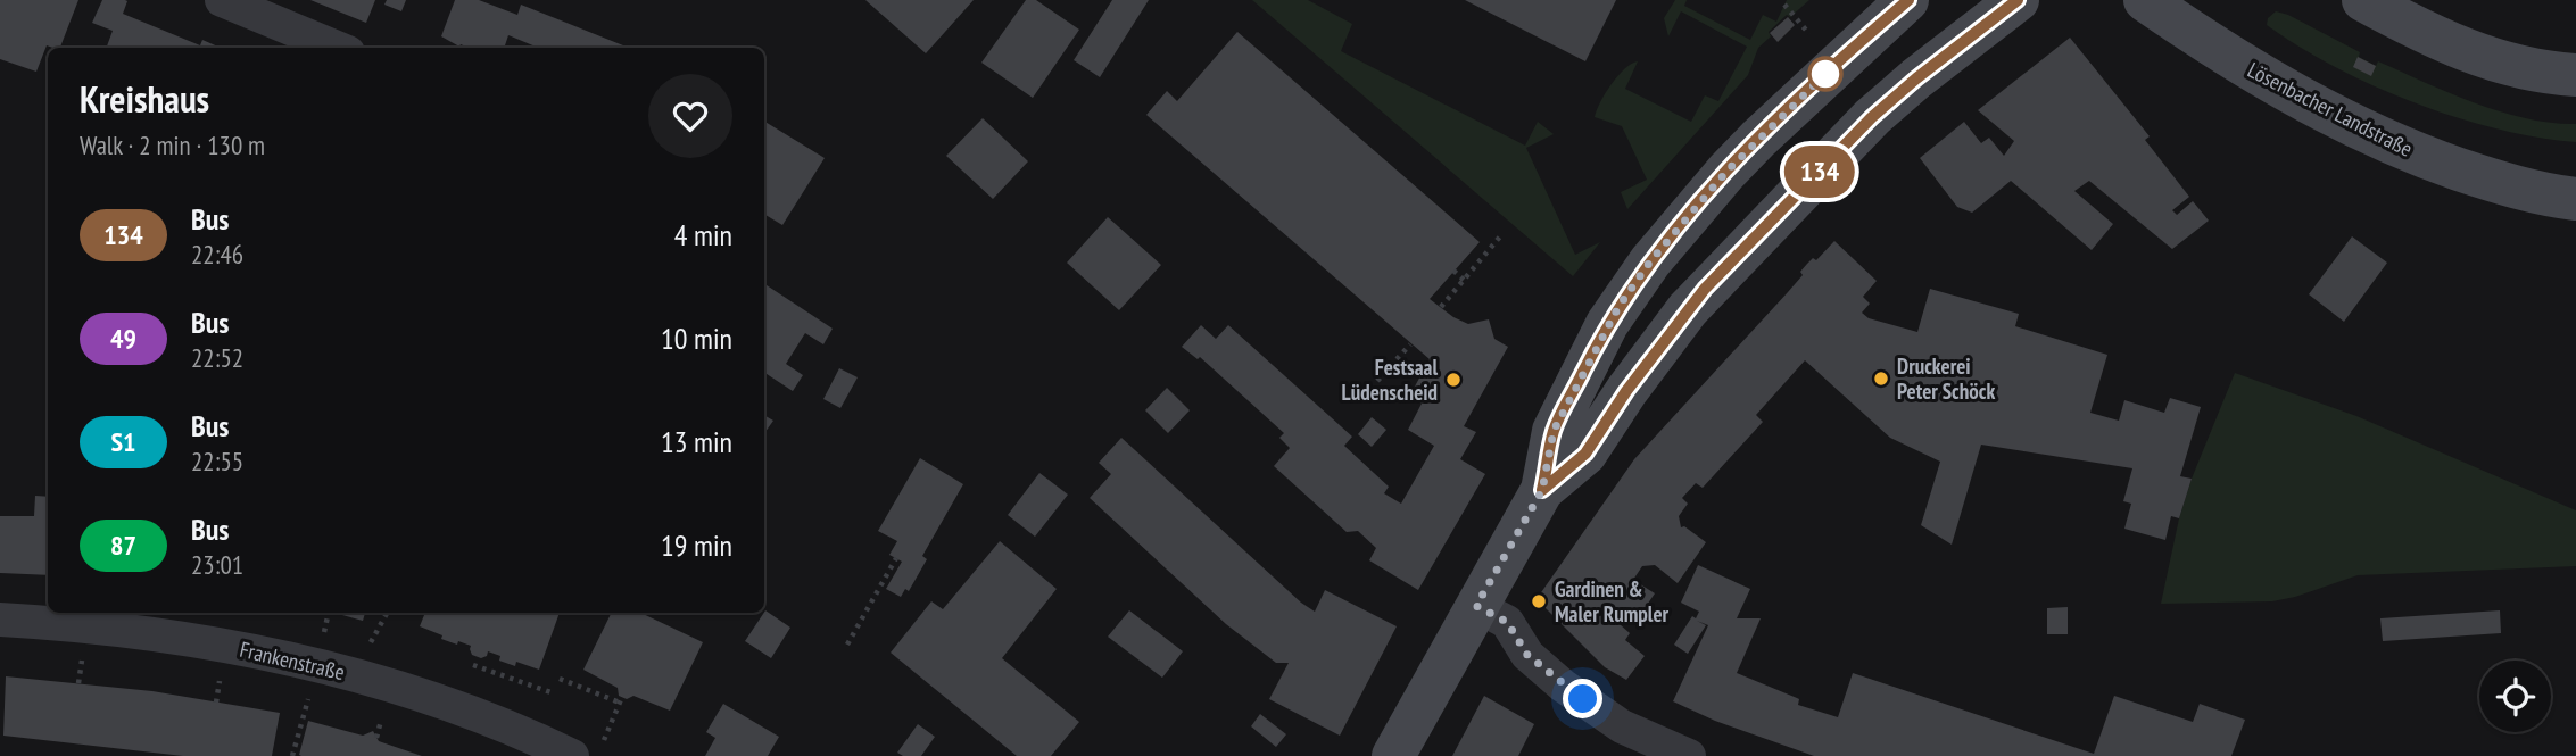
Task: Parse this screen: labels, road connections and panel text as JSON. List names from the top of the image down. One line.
{"streets":{"main road":["Lösenbacher Landstraße"],"street":["Frankenstraße"]},"places":["Druckerei Peter Schöck","Festsaal Lüdenscheid","Gardinen & Maler Rumpler"],"lines":["bus line 134"],"page":{"on_map":"134","heading":["Kreishaus","Walk · 2 min · 130 m"],"list":[{"mark":"134","name":"Bus","note":"22:46","value":"4 min"},{"mark":"49","name":"Bus","note":"22:52","value":"10 min"},{"mark":"S1","name":"Bus","note":"22:55","value":"13 min"},{"mark":"87","name":"Bus","note":"23:01","value":"19 min"}]}}
